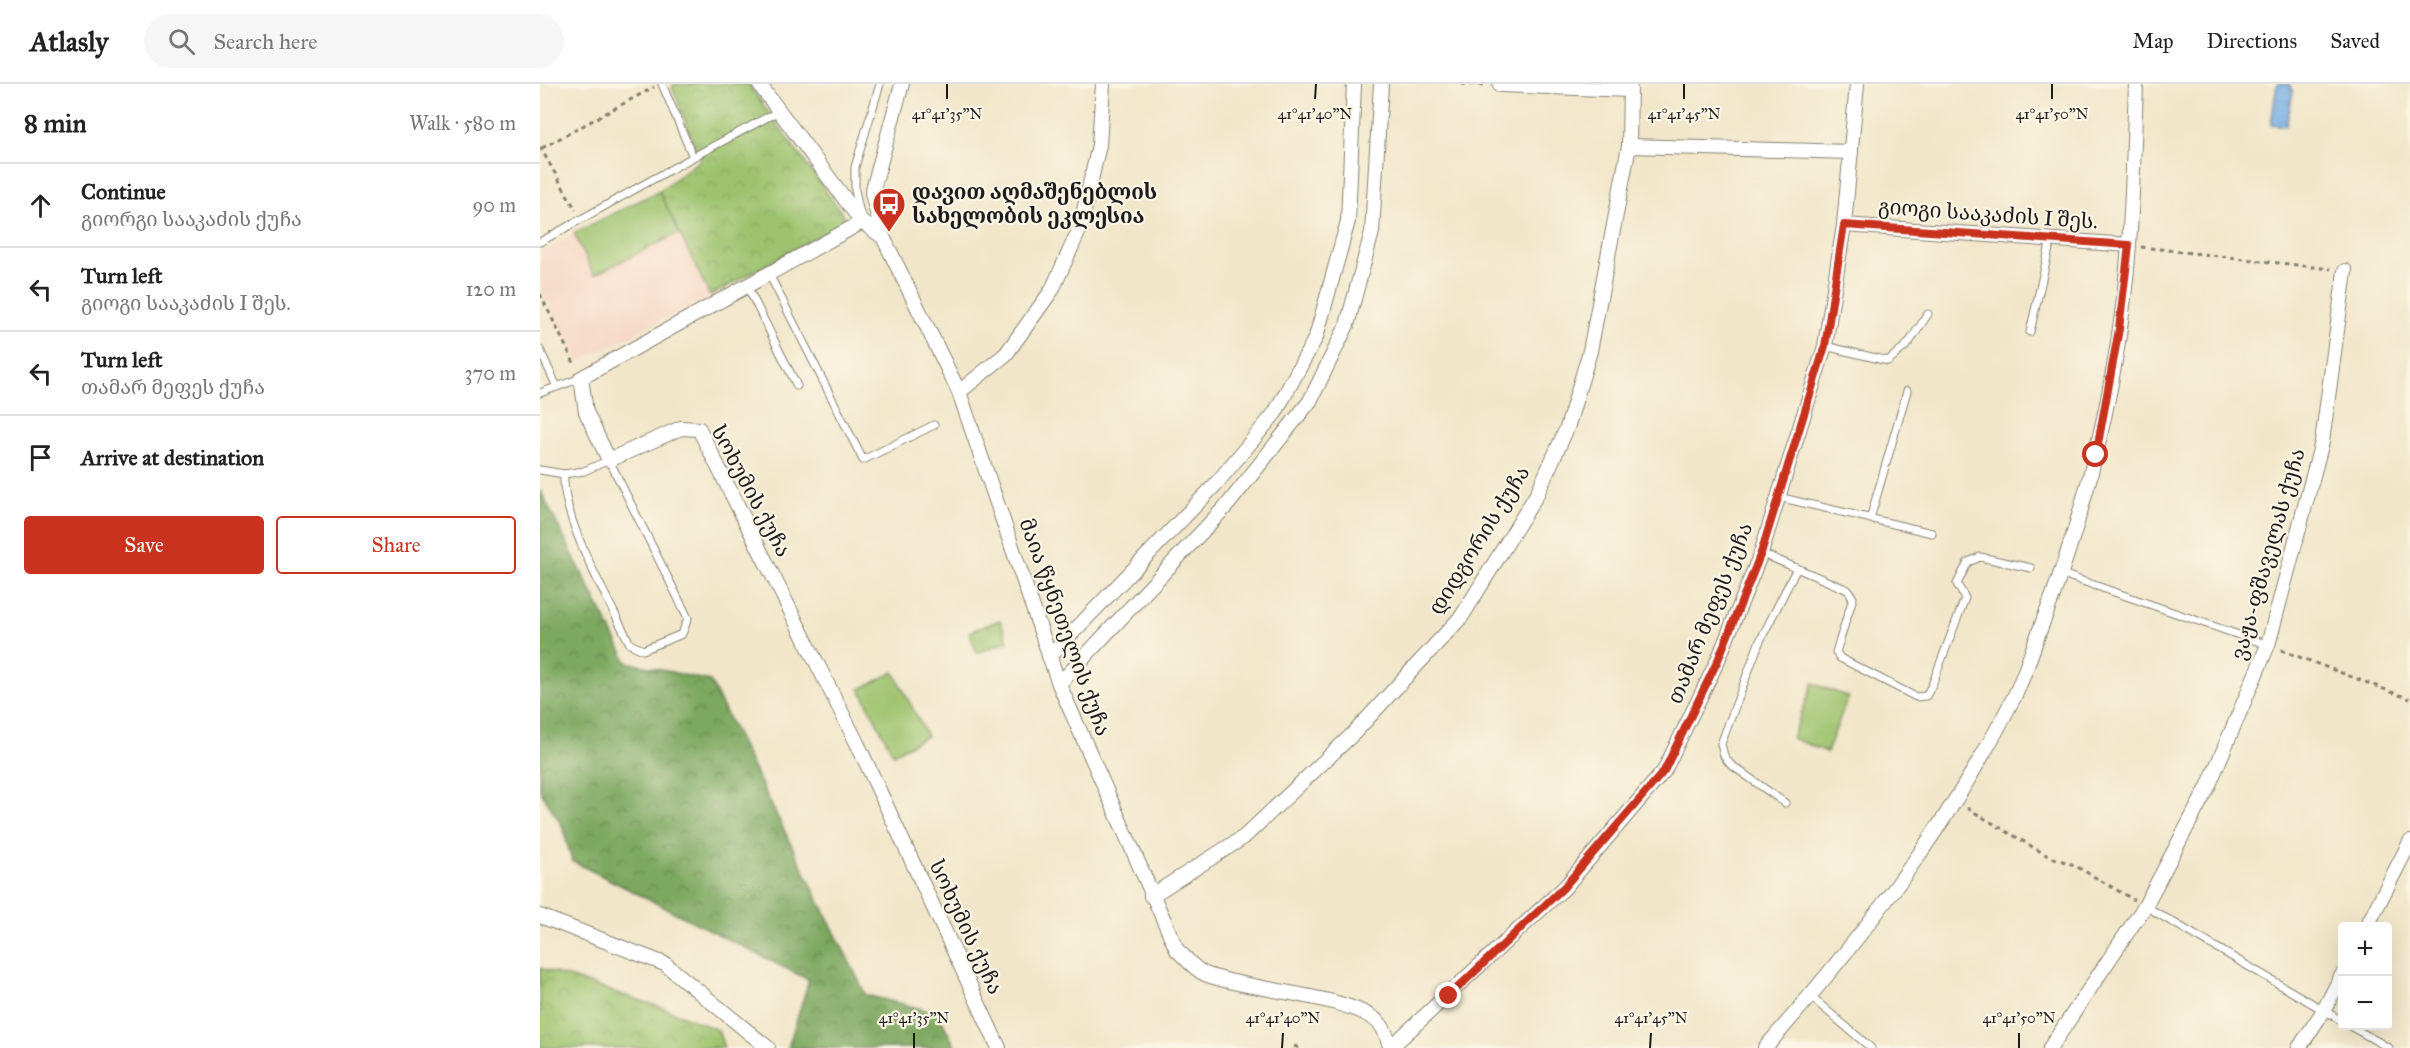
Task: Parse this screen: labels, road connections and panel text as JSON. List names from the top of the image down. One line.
{"streets":{"street":["გიოგი სააკაძის I შეს.","სოხუმის ქუჩა","დიდგორის ქუჩა","ვაჟა-ფშაველას ქუჩა","თამარ მეფეს ქუჩა","მაია წყნეთელის ქუჩა"]},"crossings":[["გიოგი სააკაძის I შეს.","თამარ მეფეს ქუჩა"],["დიდგორის ქუჩა","მაია წყნეთელის ქუჩა"],["თამარ მეფეს ქუჩა","მაია წყნეთელის ქუჩა"]],"places":{"bus stop":["დავით აღმაშენებლის სახელობის ეკლესია"]},"page":{"header":"Atlasly","search":"Search here","nav":["Map","Directions","Saved"],"heading":["8 min","Walk · 580 m"],"list":[["Continue","გიორგი სააკაძის ქუჩა","90 m"],["Turn left","გიოგი სააკაძის I შეს.","120 m"],["Turn left","თამარ მეფეს ქუჩა","370 m"],"Arrive at destination"],"buttons":["Save","Share"],"map_buttons":["+","−"]},"coordinates":["41°41'35\"N","41°41'40\"N","41°41'45\"N","41°41'50\"N"]}
